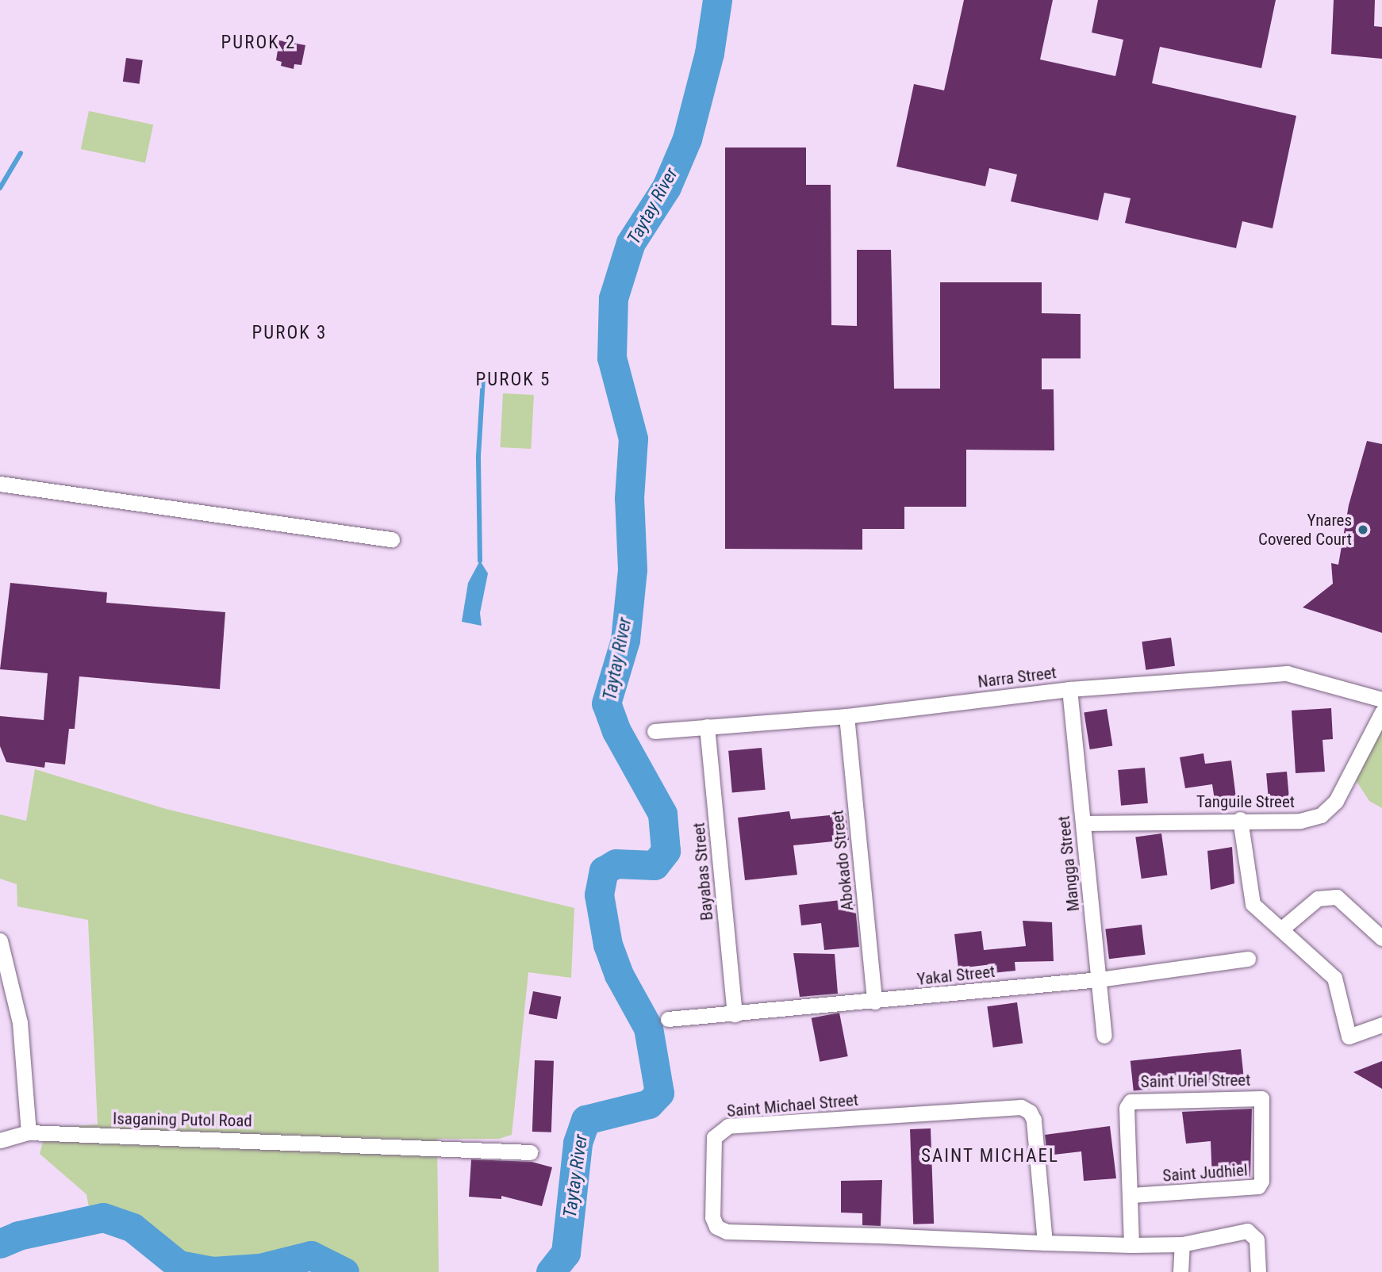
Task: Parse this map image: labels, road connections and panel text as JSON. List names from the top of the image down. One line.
{"streets":{"street":["Narra Street","Tanguile Street","Abokado Street","Mangga Street","Bayabas Street","Yakal Street","Saint Uriel Street","Saint Michael Street","Isaganing Putol Road","Saint Judhiel"]},"crossings":[["Narra Street","Abokado Street"],["Narra Street","Mangga Street"],["Narra Street","Bayabas Street"],["Tanguile Street","Mangga Street"],["Abokado Street","Yakal Street"],["Mangga Street","Yakal Street"],["Bayabas Street","Yakal Street"],["Saint Uriel Street","Saint Judhiel"]],"districts":["PUROK 2","PUROK 3","PUROK 5","SAINT MICHAEL"],"water":["Taytay River"],"places":["Ynares Covered Court"]}
